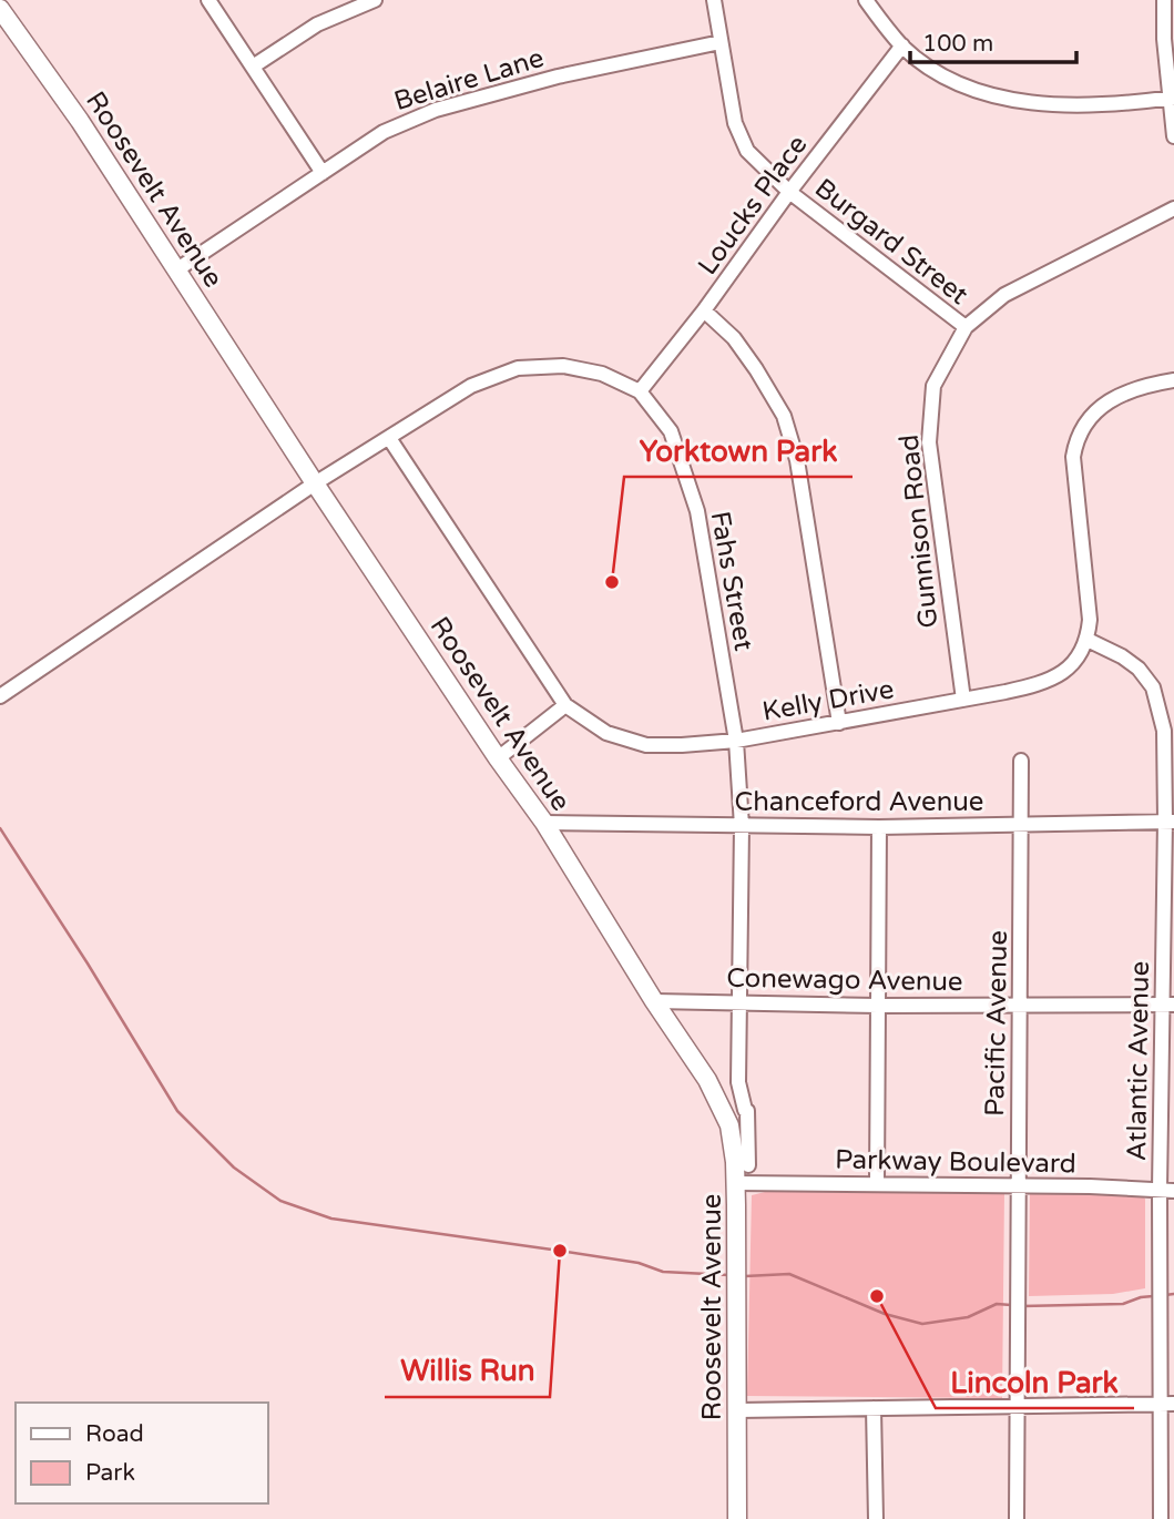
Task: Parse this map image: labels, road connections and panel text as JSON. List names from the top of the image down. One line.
{"streets":{"main road":["Roosevelt Avenue"],"street":["Belaire Lane","Loucks Place","Burgard Street","Gunnison Road","Fahs Street","Kelly Drive","Chanceford Avenue","Conewago Avenue","Pacific Avenue","Atlantic Avenue","Parkway Boulevard"]},"crossings":[["Belaire Lane","Roosevelt Avenue"],["Belaire Lane","Burgard Street"],["Roosevelt Avenue","Fahs Street"],["Roosevelt Avenue","Chanceford Avenue"],["Roosevelt Avenue","Conewago Avenue"],["Roosevelt Avenue","Parkway Boulevard"],["Loucks Place","Burgard Street"],["Loucks Place","Fahs Street"],["Burgard Street","Gunnison Road"],["Gunnison Road","Kelly Drive"],["Fahs Street","Kelly Drive"],["Fahs Street","Chanceford Avenue"],["Fahs Street","Conewago Avenue"],["Kelly Drive","Atlantic Avenue"],["Chanceford Avenue","Pacific Avenue"],["Chanceford Avenue","Atlantic Avenue"],["Conewago Avenue","Pacific Avenue"],["Conewago Avenue","Atlantic Avenue"],["Pacific Avenue","Parkway Boulevard"],["Atlantic Avenue","Parkway Boulevard"]],"places":["Yorktown Park","Willis Run","Lincoln Park"],"legend":["Road","Park"],"scale_bar":"100 m"}
